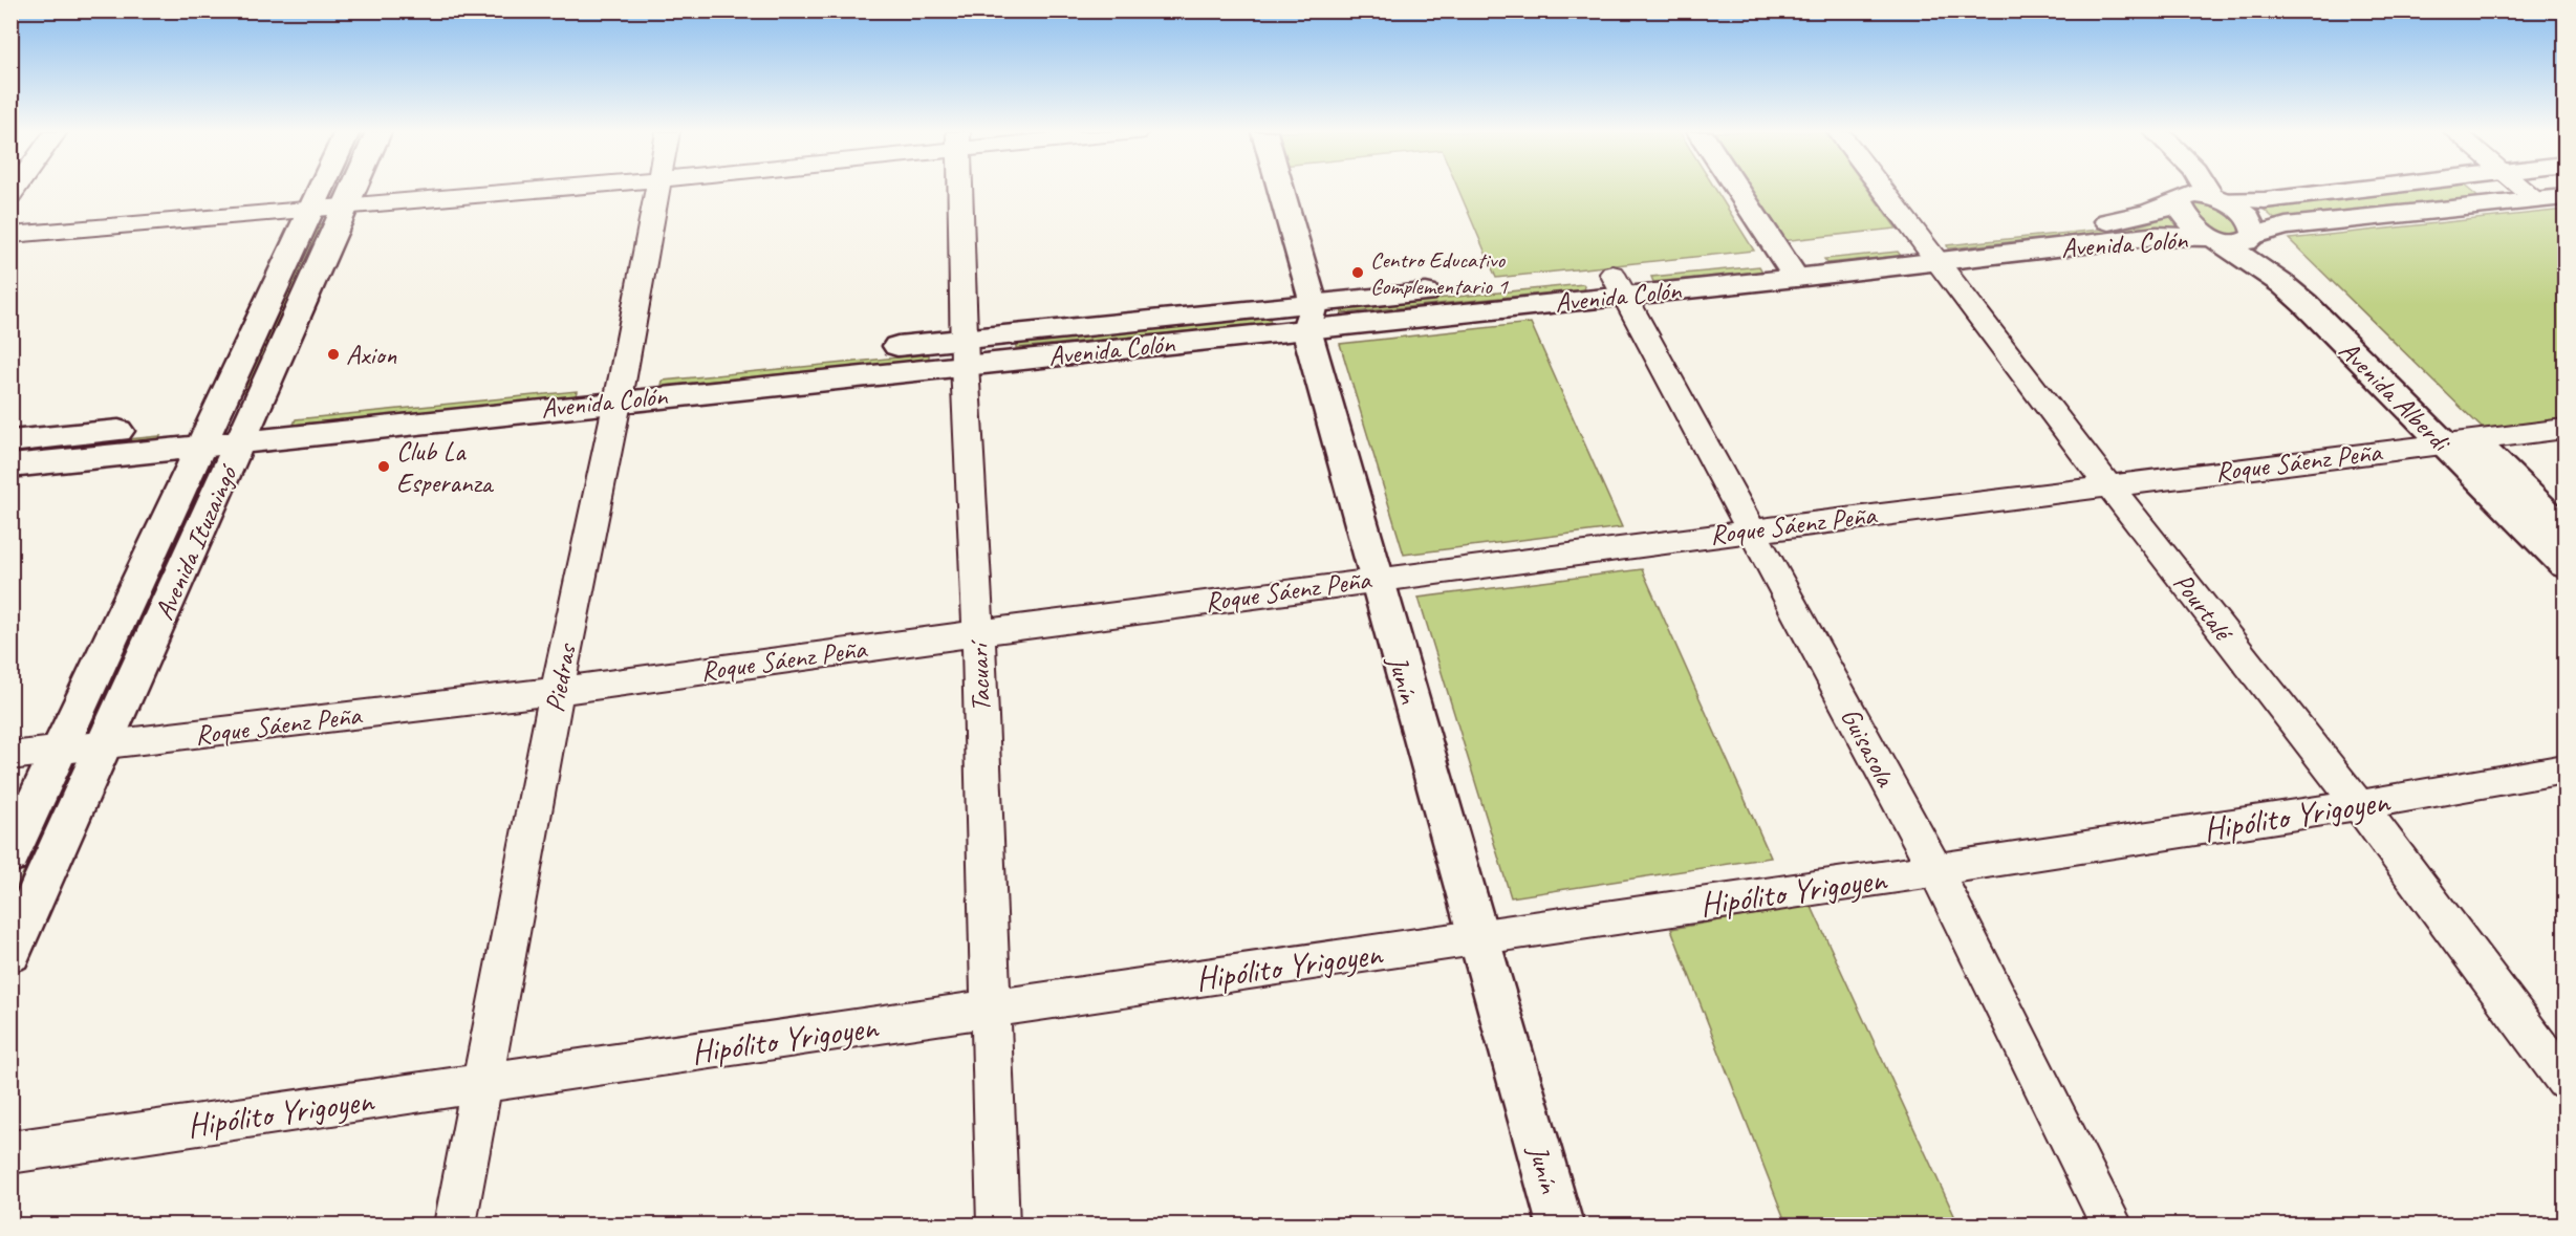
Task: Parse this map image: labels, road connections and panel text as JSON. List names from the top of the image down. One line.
{"streets":{"main road":["Avenida Colón","Avenida Alberdi","Avenida Ituzaingó","Junín"],"street":["Roque Sáenz Peña","Pourtalé","Piedras","Tacuarí","Guisasola","Hipólito Yrigoyen"]},"crossings":[["Avenida Colón","Avenida Alberdi"],["Avenida Colón","Avenida Ituzaingó"],["Avenida Colón","Pourtalé"],["Avenida Colón","Piedras"],["Avenida Colón","Tacuarí"],["Avenida Colón","Junín"],["Avenida Colón","Guisasola"],["Avenida Alberdi","Roque Sáenz Peña"],["Roque Sáenz Peña","Avenida Ituzaingó"],["Roque Sáenz Peña","Pourtalé"],["Roque Sáenz Peña","Piedras"],["Roque Sáenz Peña","Tacuarí"],["Roque Sáenz Peña","Junín"],["Roque Sáenz Peña","Guisasola"],["Pourtalé","Hipólito Yrigoyen"],["Piedras","Hipólito Yrigoyen"],["Tacuarí","Hipólito Yrigoyen"],["Junín","Hipólito Yrigoyen"],["Guisasola","Hipólito Yrigoyen"]],"places":["Centro Educativo Complementario 1","Axion","Club La Esperanza"]}
